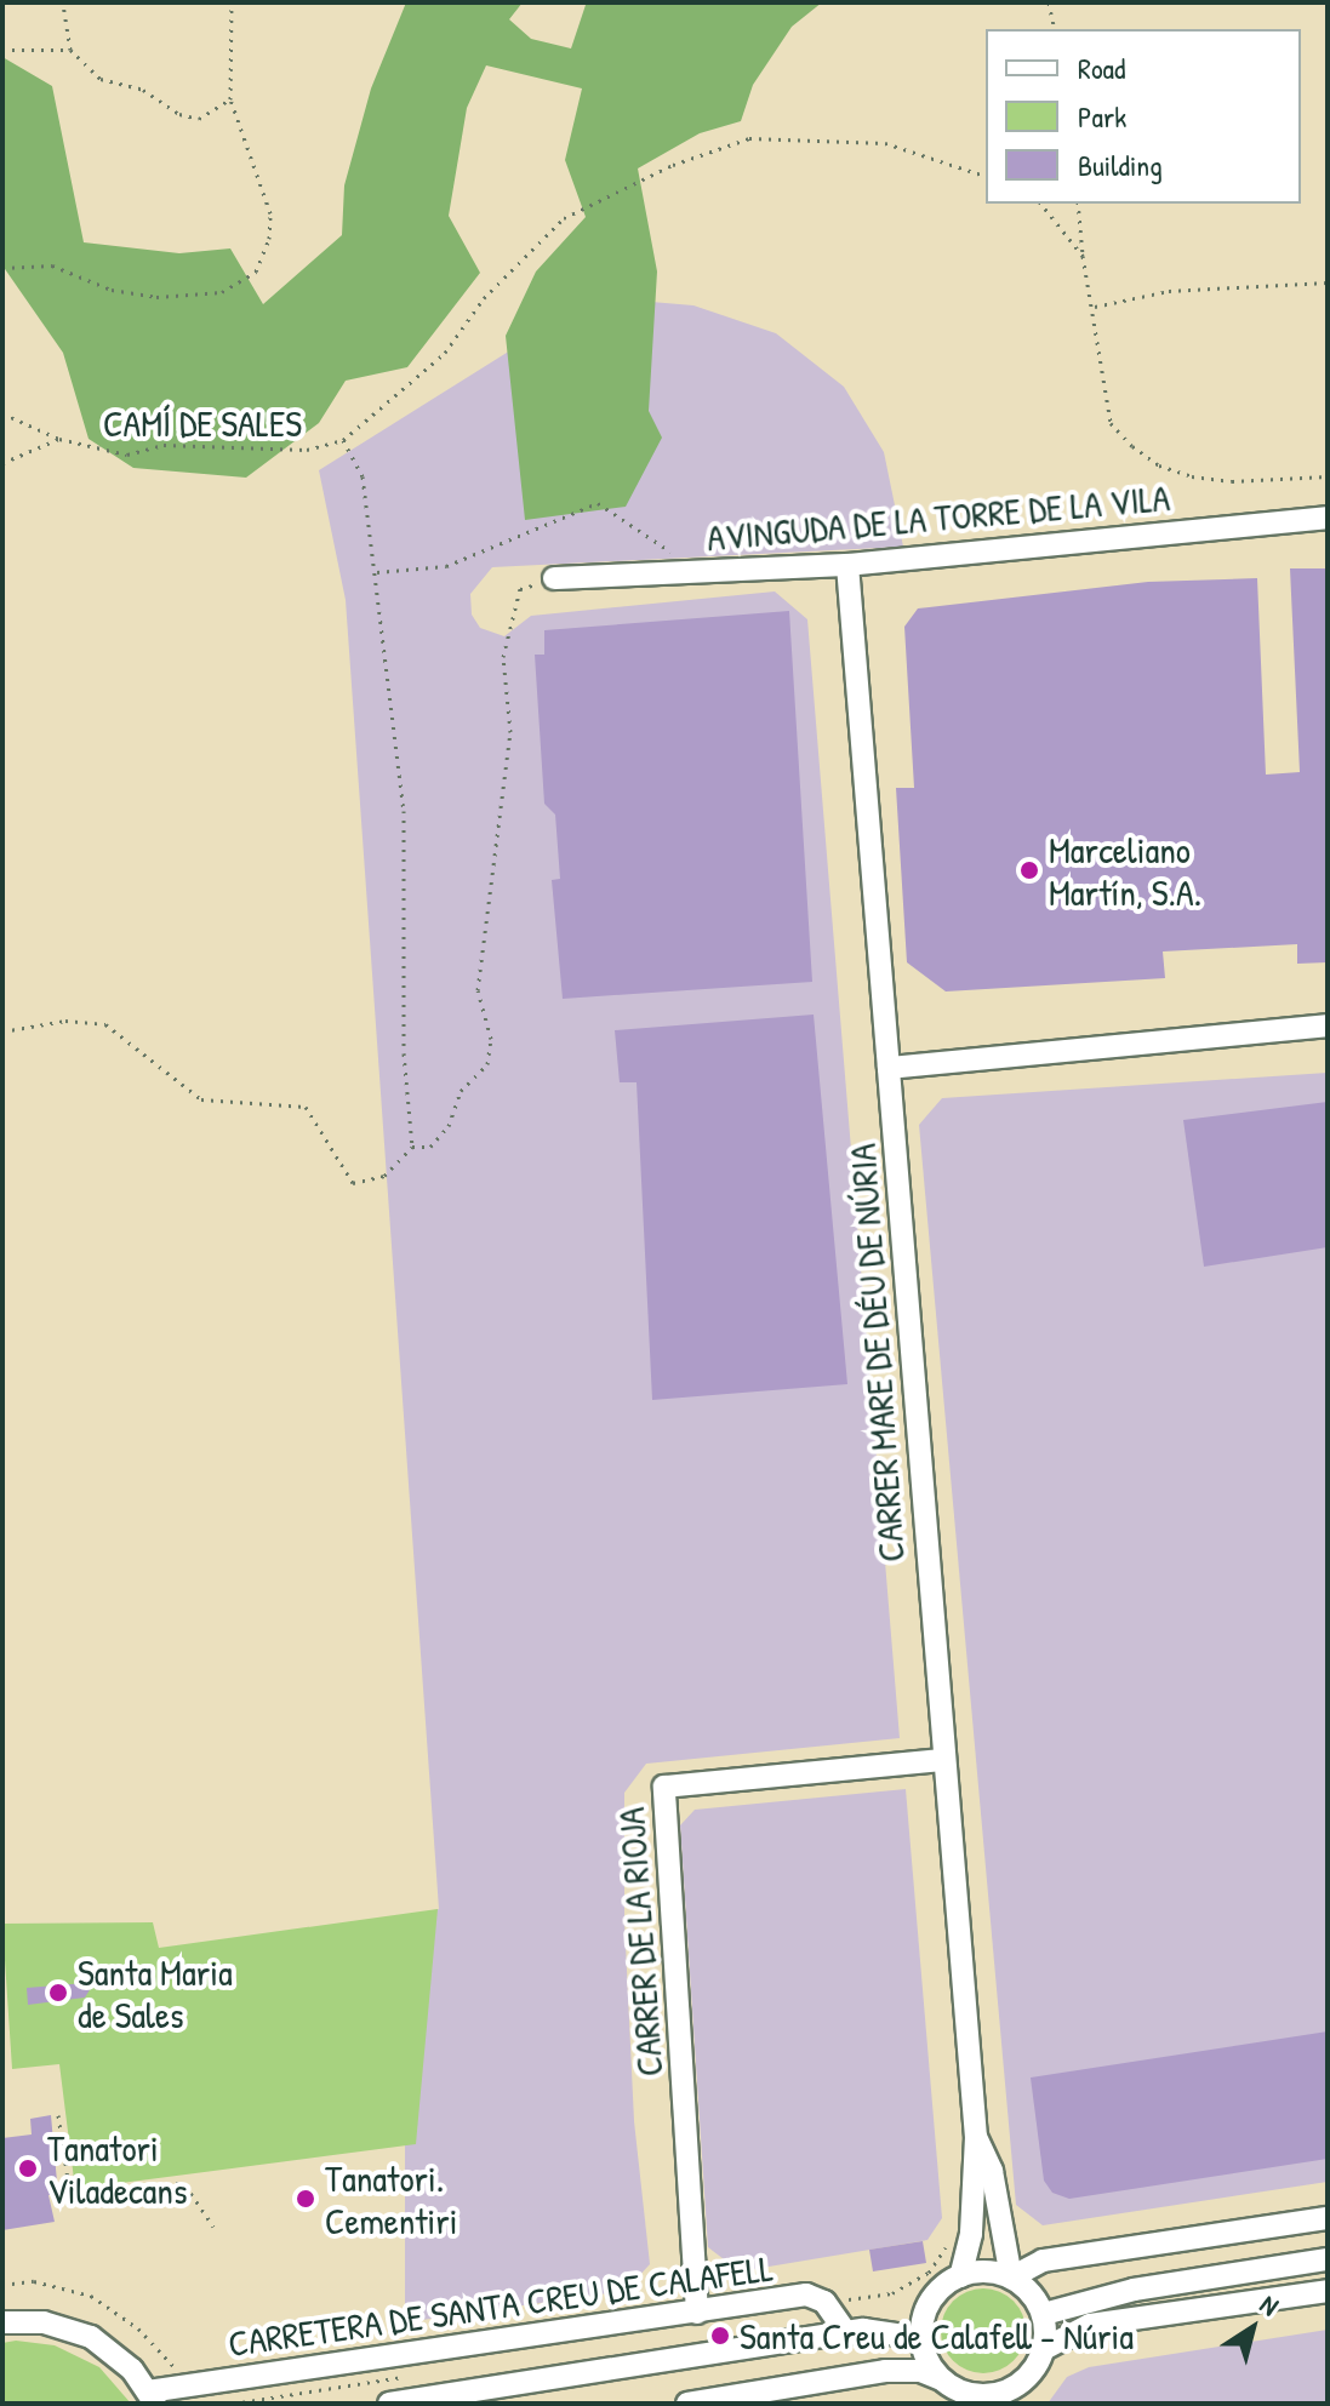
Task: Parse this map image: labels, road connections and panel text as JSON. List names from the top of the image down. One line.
{"streets":{"street":["AVINGUDA DE LA TORRE DE LA VILA","CARRER MARE DE DÉU DE NÚRIA","CARRER DE LA RIOJA","CARRETERA DE SANTA CREU DE CALAFELL"],"path":["CAMÍ DE SALES"]},"crossings":[["AVINGUDA DE LA TORRE DE LA VILA","CARRER MARE DE DÉU DE NÚRIA"],["CARRER MARE DE DÉU DE NÚRIA","CARRER DE LA RIOJA"],["CARRER DE LA RIOJA","CARRETERA DE SANTA CREU DE CALAFELL"]],"places":["Marceliano Martín, S.A.","Santa Maria de Sales","Tanatori Viladecans","Tanatori. Cementiri","Santa Creu de Calafell - Núria"],"legend":["Road","Park","Building"],"north":"top right"}
